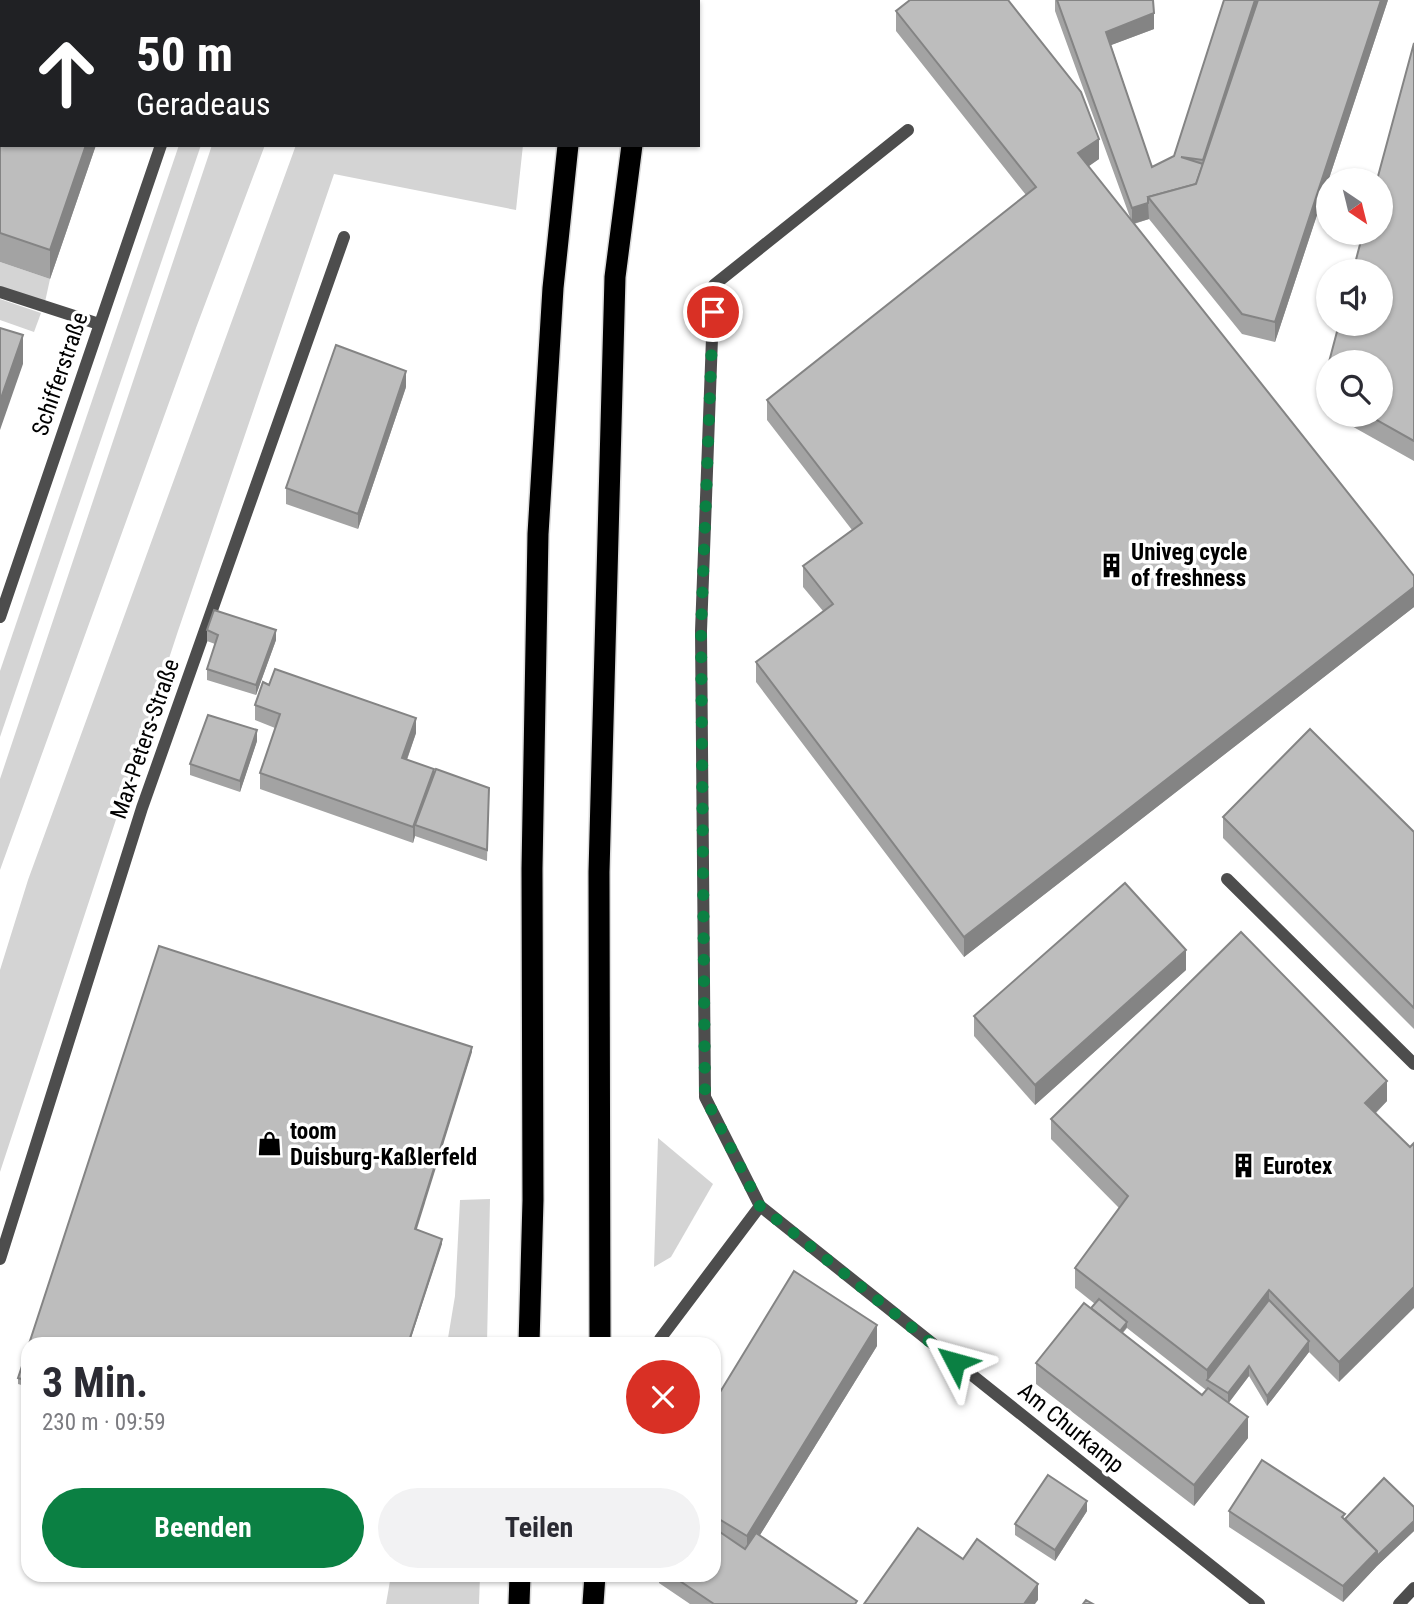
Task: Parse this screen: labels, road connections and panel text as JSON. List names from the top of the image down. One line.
{"streets":{"street":["Schifferstraße","Max-Peters-Straße","Am Churkamp"]},"places":{"building":["Univeg cycle of freshness","Eurotex"],"shop":["toom Duisburg-Kaßlerfeld"]},"north":"bottom right","page":{"turn":["50 m","Geradeaus"],"heading":["3 Min.","230 m · 09:59"],"buttons":["Beenden","Teilen"]}}
